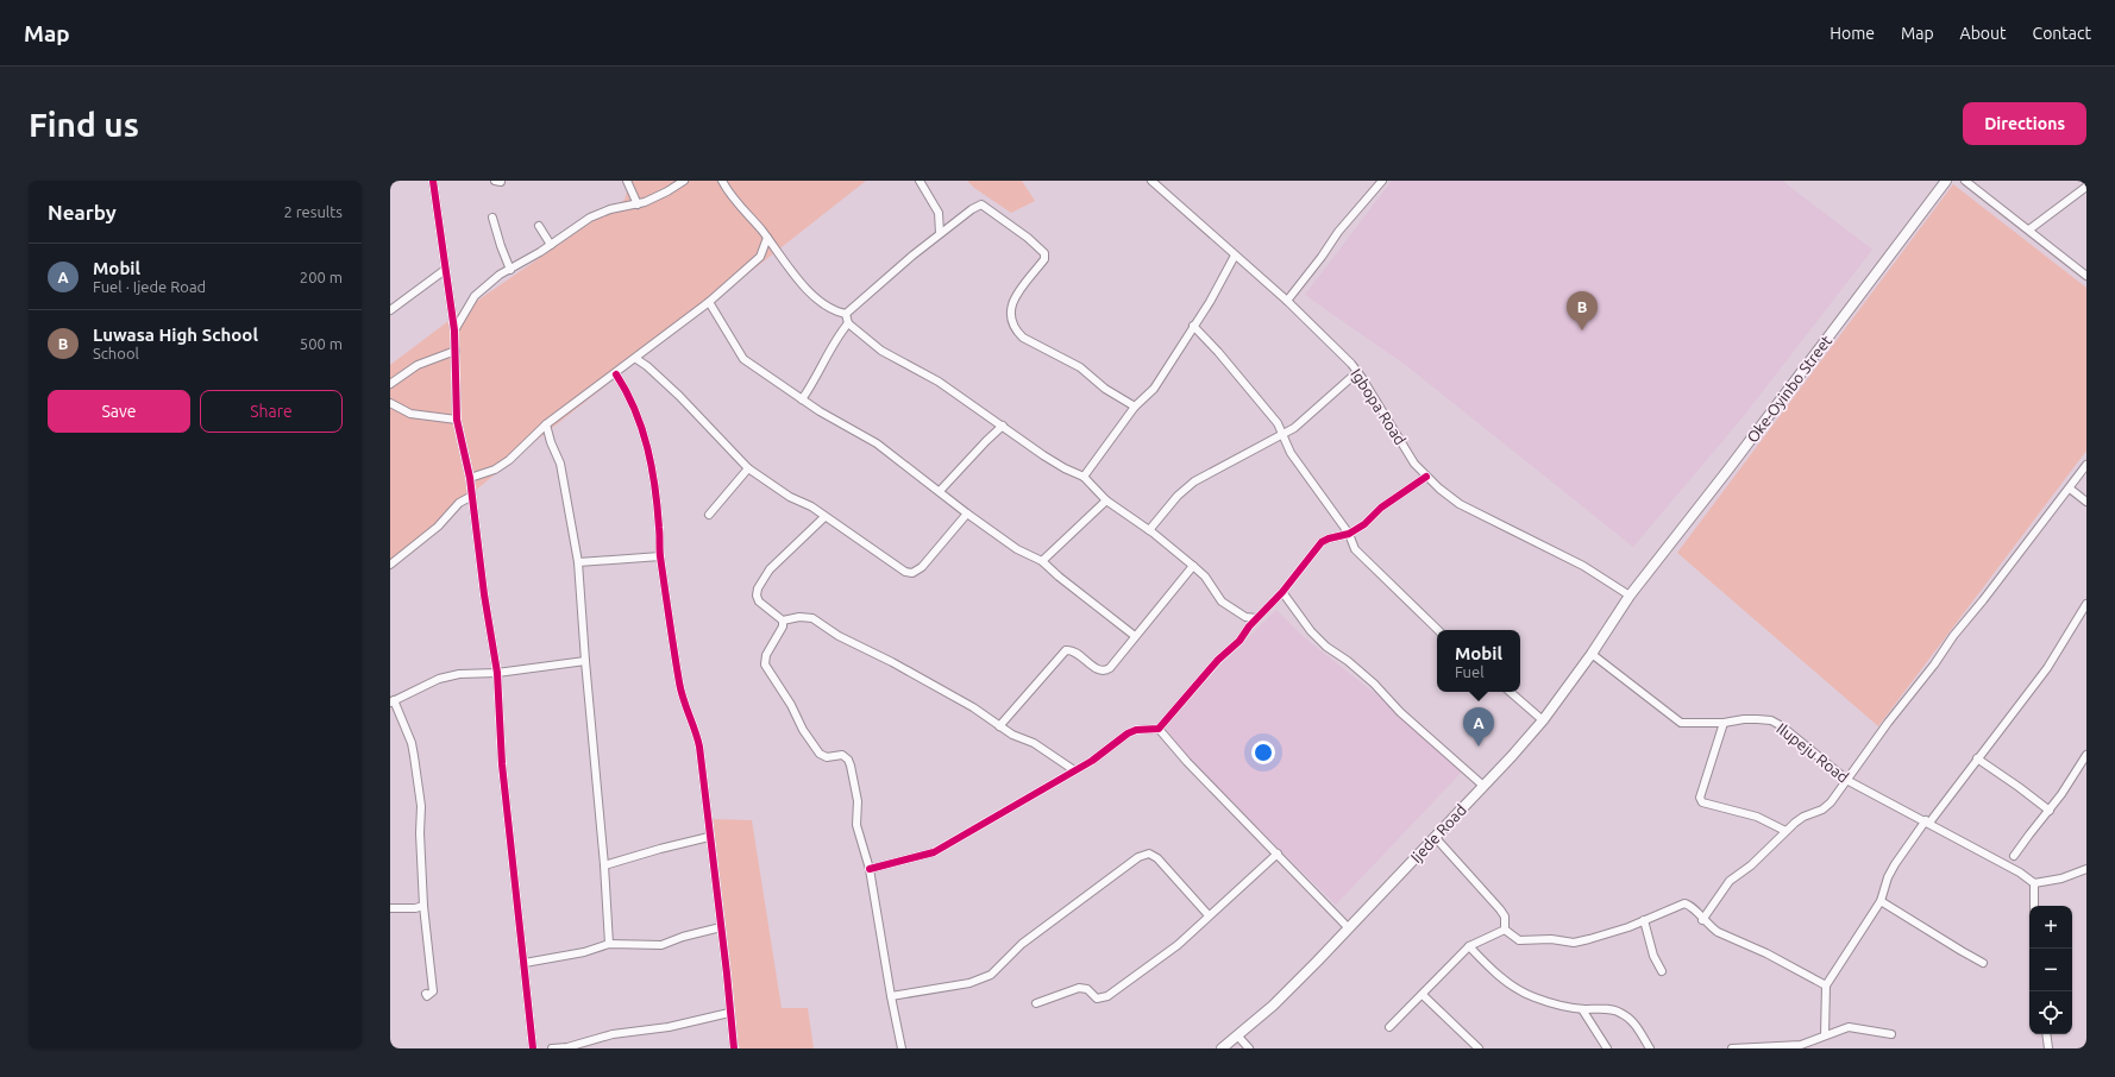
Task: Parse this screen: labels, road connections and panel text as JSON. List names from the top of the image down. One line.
{"streets":{"main road":["Oke-Oyinbo Street","Ijede Road"],"street":["Igbopa Road","Ilupeju Road"]},"crossings":[["Oke-Oyinbo Street","Igbopa Road"],["Oke-Oyinbo Street","Ijede Road"],["Igbopa Road","Ijede Road"],["Ilupeju Road","Ijede Road"]],"page":{"header":"Map","nav":["Home","Map","About","Contact"],"buttons":["Directions",["Save","Share"]],"title":"Find us","heading":["Nearby","2 results"],"list":[{"mark":"A","name":"Mobil","note":"Fuel · Ijede Road","value":"200 m"},{"mark":"B","name":"Luwasa High School","note":"School","value":"500 m"}],"pins":["B","A"],"popup":["Mobil","Fuel"],"map_buttons":["+","−"]}}
